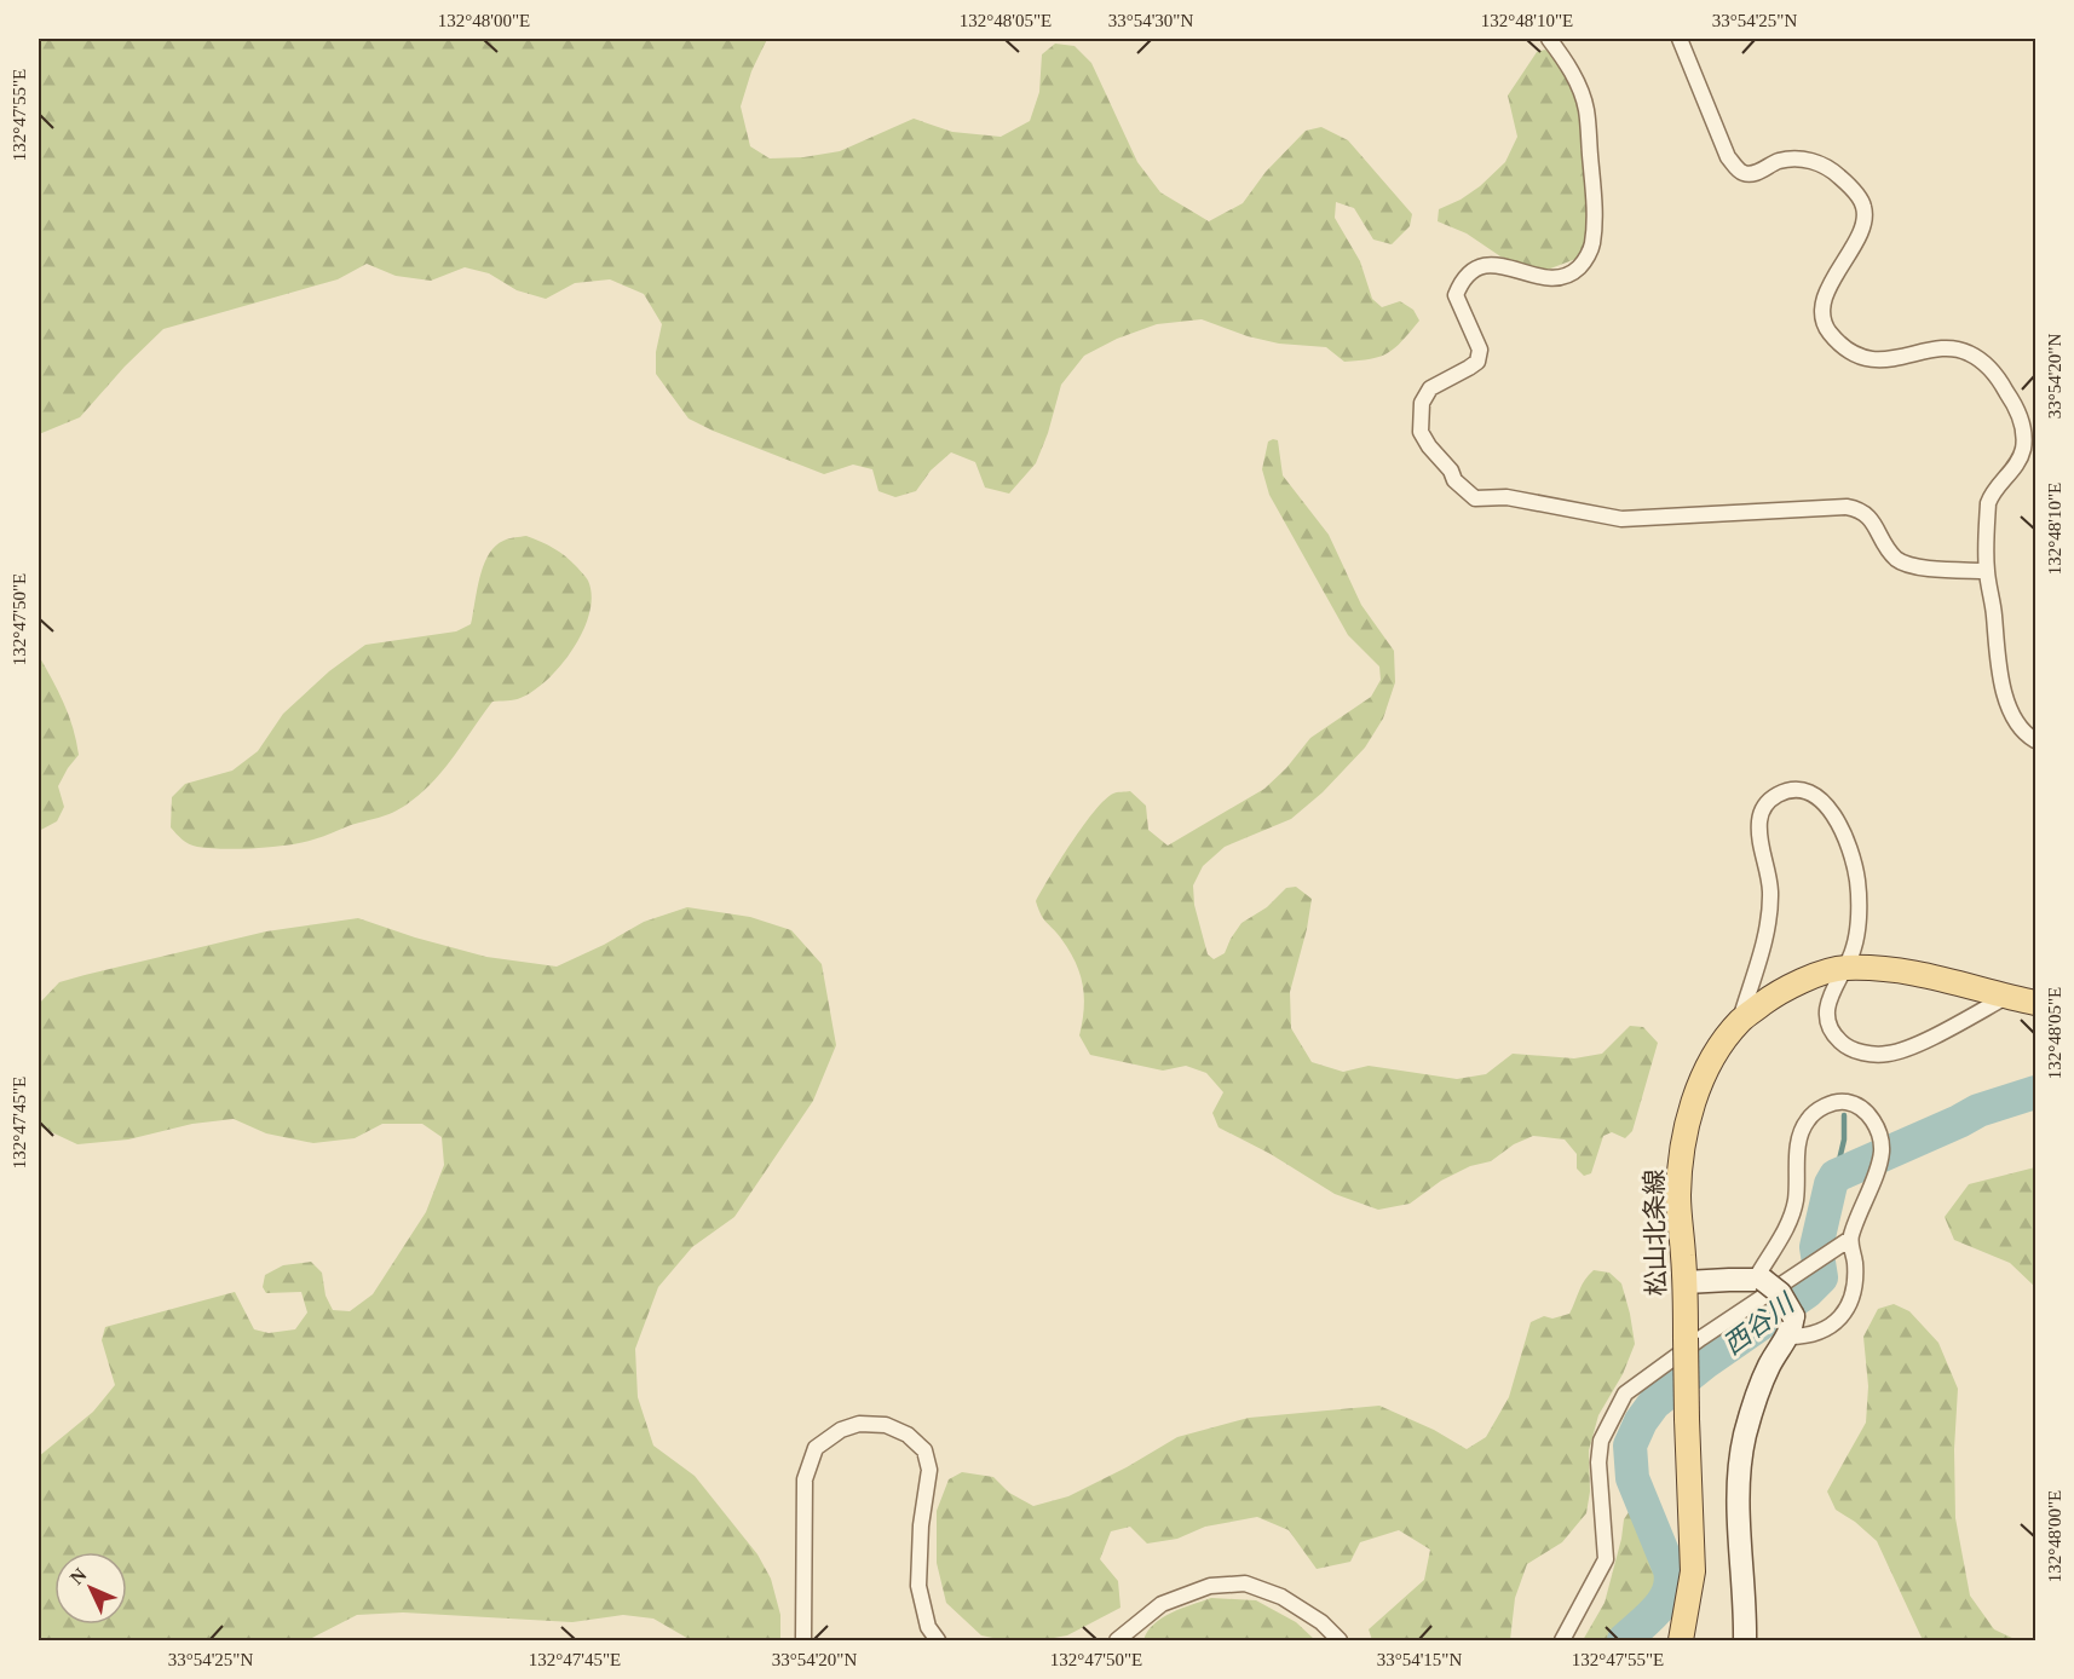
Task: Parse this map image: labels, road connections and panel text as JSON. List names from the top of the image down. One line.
{"streets":{"main road":["松山北条線"]},"water":["西谷川"],"north":"top left","coordinates":["132°48'00\"E","132°48'05\"E","33°54'30\"N","132°48'10\"E","33°54'25\"N","132°47'55\"E","33°54'20\"N","132°47'50\"E","132°47'45\"E","33°54'15\"N"]}
